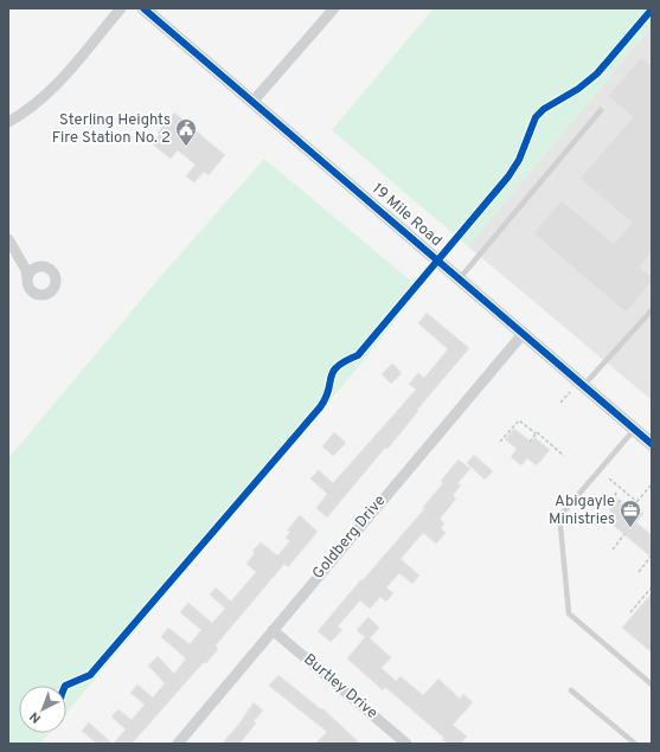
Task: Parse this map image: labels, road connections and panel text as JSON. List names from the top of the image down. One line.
{"streets":{"street":["19 Mile Road","Goldberg Drive","Burtley Drive"]},"crossings":[["19 Mile Road","Goldberg Drive"],["Goldberg Drive","Burtley Drive"]],"places":{"public building":["Sterling Heights Fire Station No. 2"],"office":["Abigayle Ministries"]},"north":"bottom left"}
